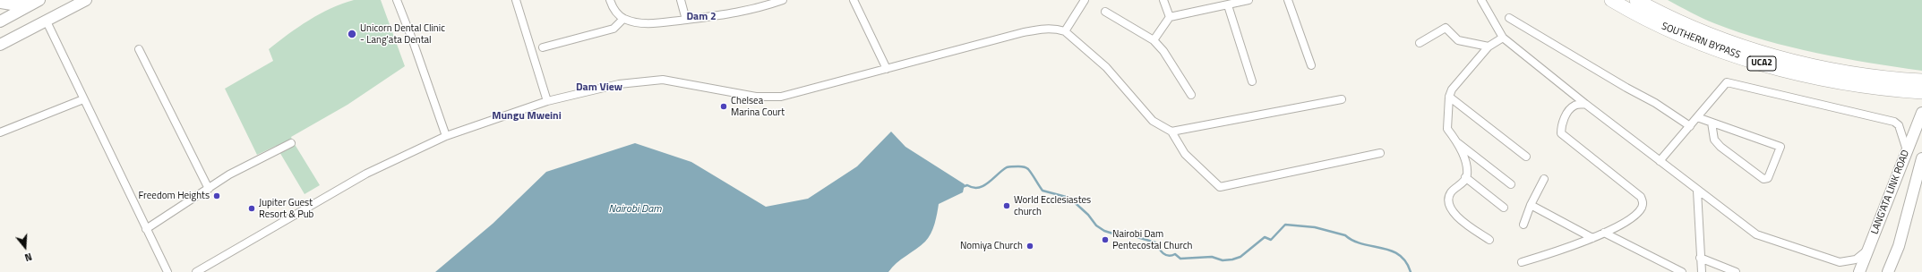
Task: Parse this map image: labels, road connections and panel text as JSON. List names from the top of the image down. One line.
{"streets":{"highway":["SOUTHERN BYPASS","UCA2"],"main road":["LANG'ATA LINK ROAD"]},"districts":["Dam 2","Dam View","Mungu Mweini"],"water":["Nairobi Dam"],"places":["Unicorn Dental Clinic - Lang'ata Dental","Chelsea Marina Court","Freedom Heights","World Ecclesiastes church","Jupiter Guest Resort & Pub","Nairobi Dam Pentecostal Church","Nomiya Church"],"north":"bottom"}
